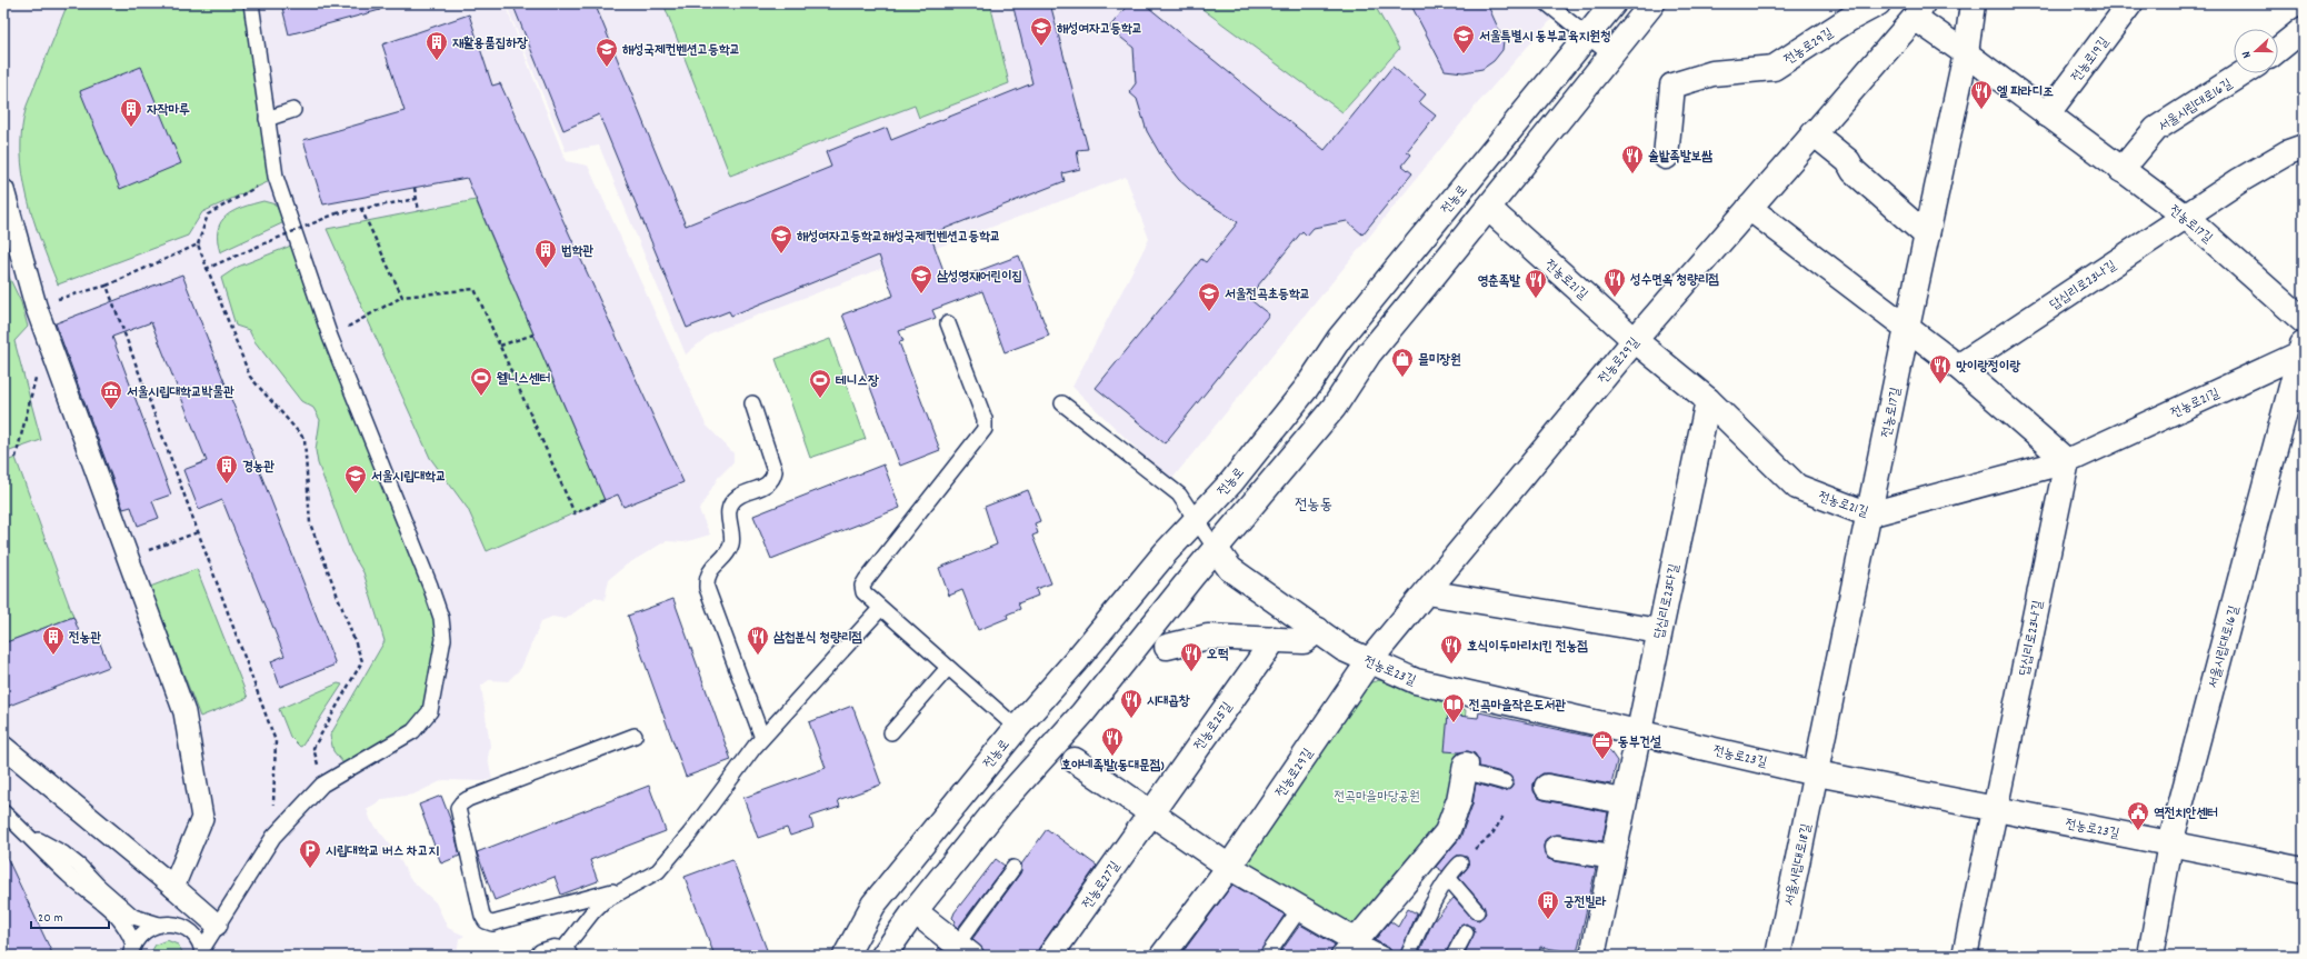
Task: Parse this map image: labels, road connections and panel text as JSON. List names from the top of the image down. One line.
{"streets":{"street":["전농로29길","전농로19길","서울시립대로16길","전농로","전농로17길","전농로21길","답십리로23나길","답십리로23다길","전농로23길","전농로25길","서울시립대로18길","전농로27길"]},"crossings":[["전농로29길","전농로21길"],["전농로29길","전농로23길"],["전농로19길","전농로17길"],["서울시립대로16길","전농로17길"],["서울시립대로16길","전농로21길"],["서울시립대로16길","전농로23길"],["전농로17길","전농로21길"],["전농로17길","답십리로23나길"],["전농로17길","전농로23길"],["전농로17길","서울시립대로18길"],["전농로21길","답십리로23나길"],["전농로21길","답십리로23다길"],["답십리로23나길","전농로23길"],["답십리로23다길","전농로23길"],["전농로23길","서울시립대로18길"],["전농로25길","전농로27길"]],"districts":["전농동"],"parks":["전곡마을마당공원"],"places":{"school or university":["해성여자고등학교","서울특별시 동부교육지원청","해성국제컨벤션고등학교","해성여자고등학교해성국제컨벤션고등학교","삼성영재어린이집","서울전곡초등학교","서울시립대학교"],"building":["재활용품집하장","자작마루","법학관","경농관","전농관","궁전빌라"],"restaurant":["엘 파라디조","솔밭족발보쌈","성수면옥 청량리점","영춘족발","맛이랑정이랑","삼첩분식 청량리점","호식이두마리치킨 전농점","오떡","시대곱창","호야네족발(동대문점)"],"shop":["믈미장원"],"sports":["웰니스센터","테니스장"],"museum":["서울시립대학교박물관"],"library":["전곡마을작은도서관"],"office":["동부건설"],"public building":["역전치안센터"],"parking":["시립대학교 버스 차고지"]},"scale_bar":"20 m","north":"left"}
